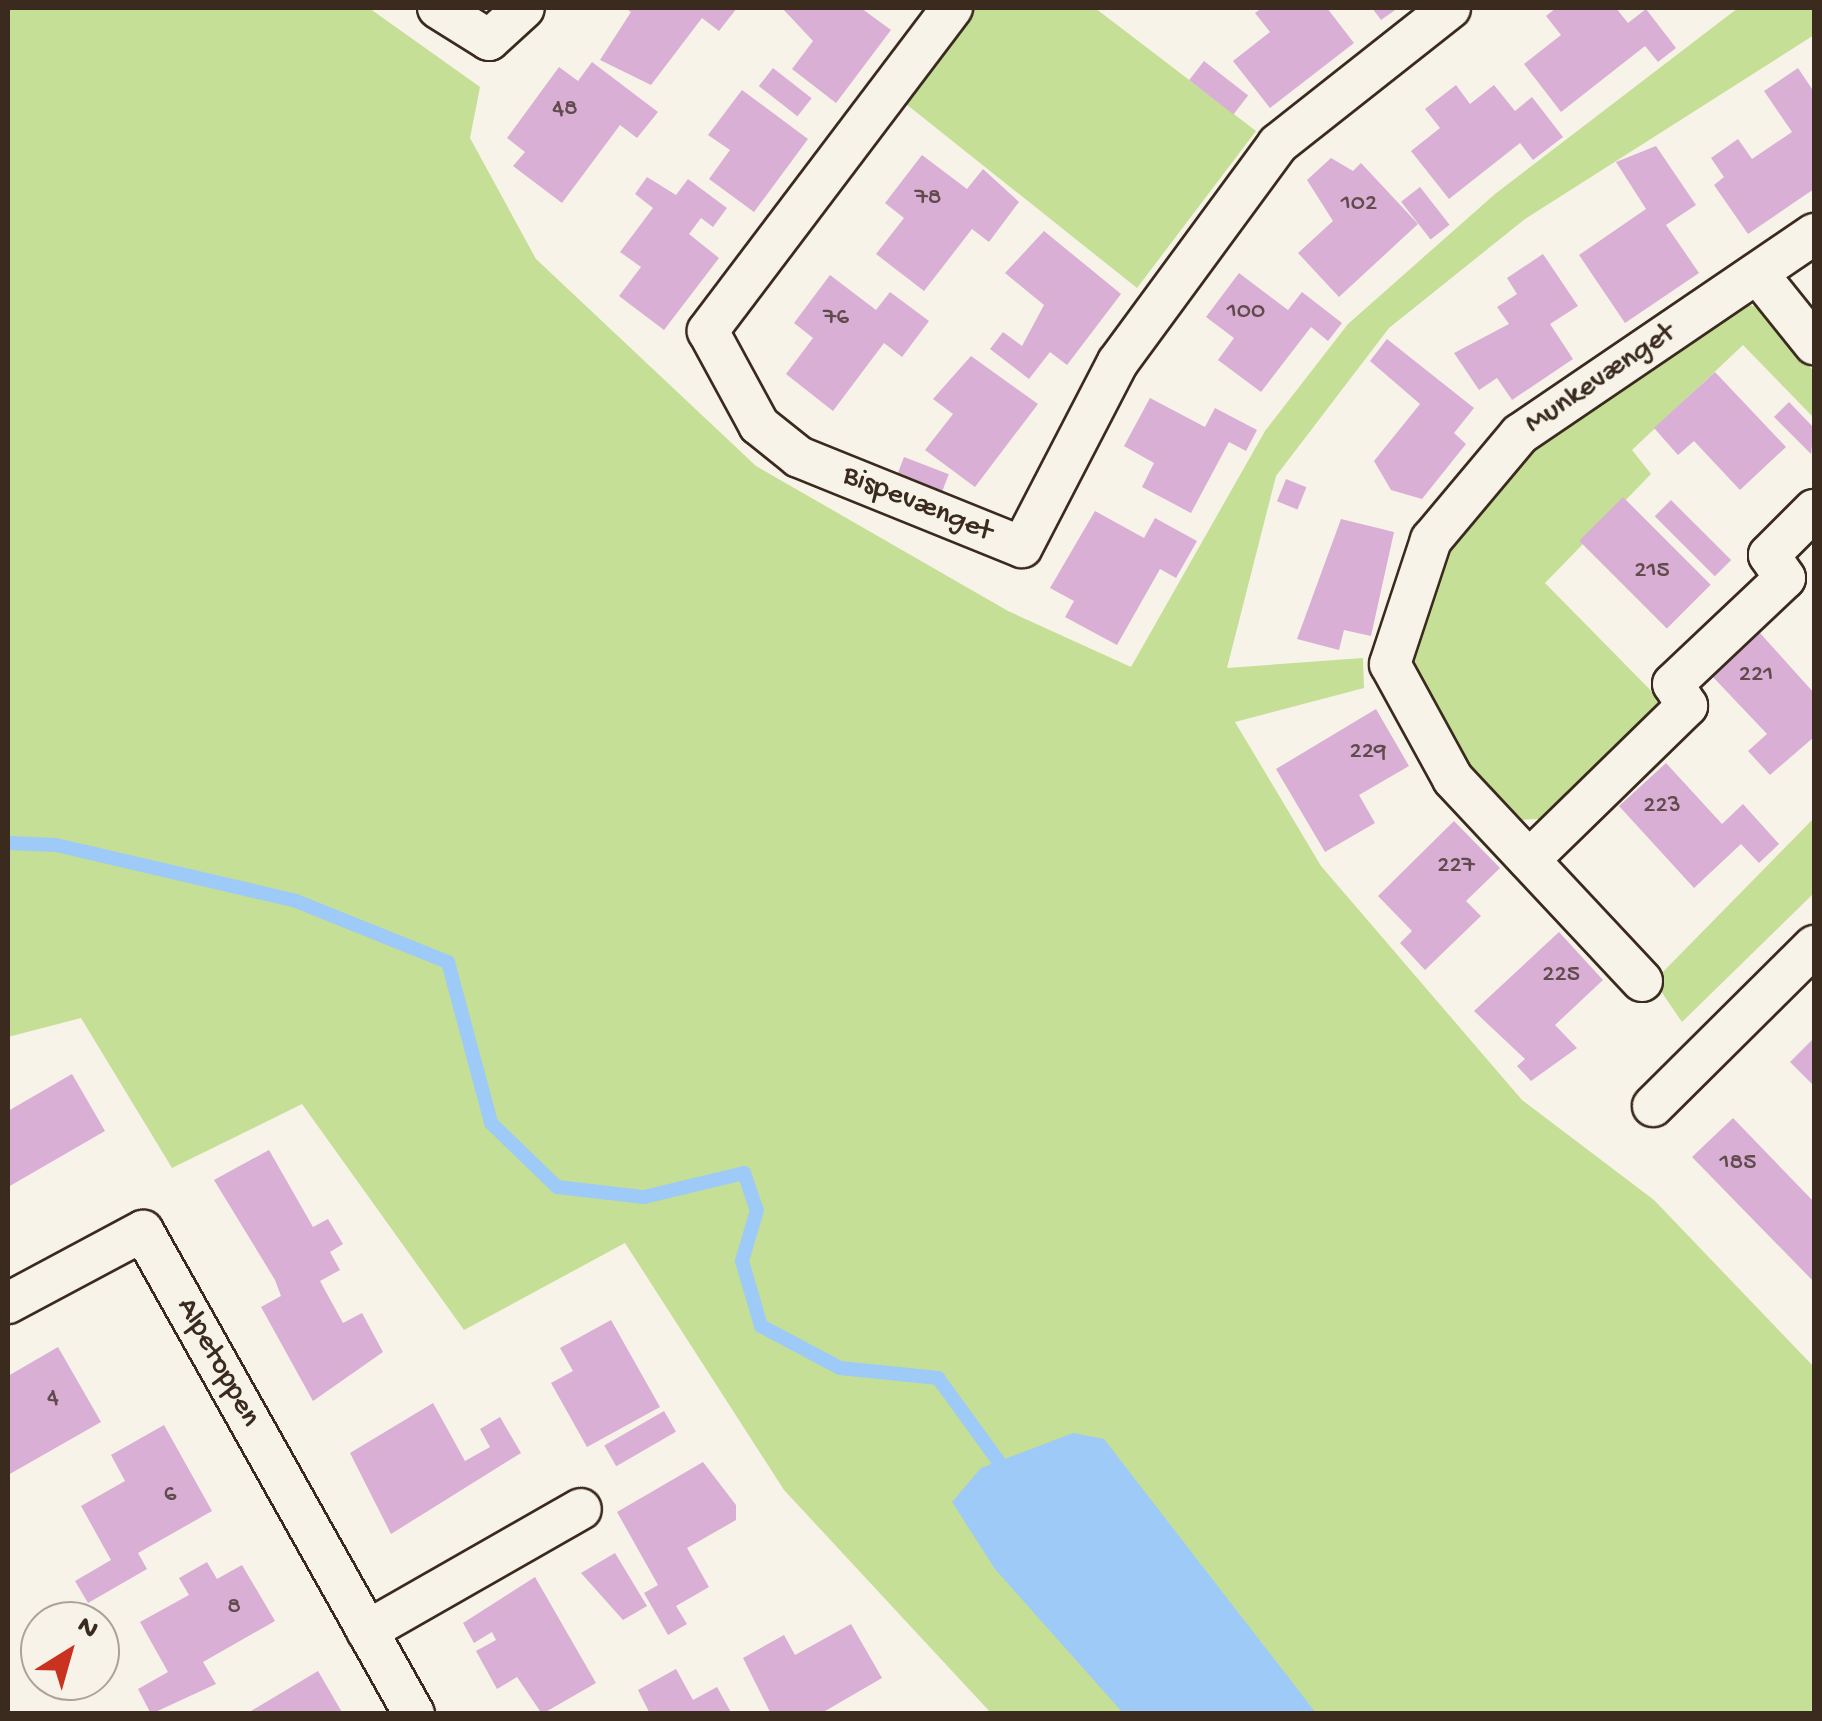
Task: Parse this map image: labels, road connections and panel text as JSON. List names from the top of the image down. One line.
{"streets":{"street":["Munkevænget","Bispevænget","Alpetoppen"]},"house_numbers":["48","78","102","100","76","215","221","229","223","227","225","185","4","6","8"],"north":"top right"}
